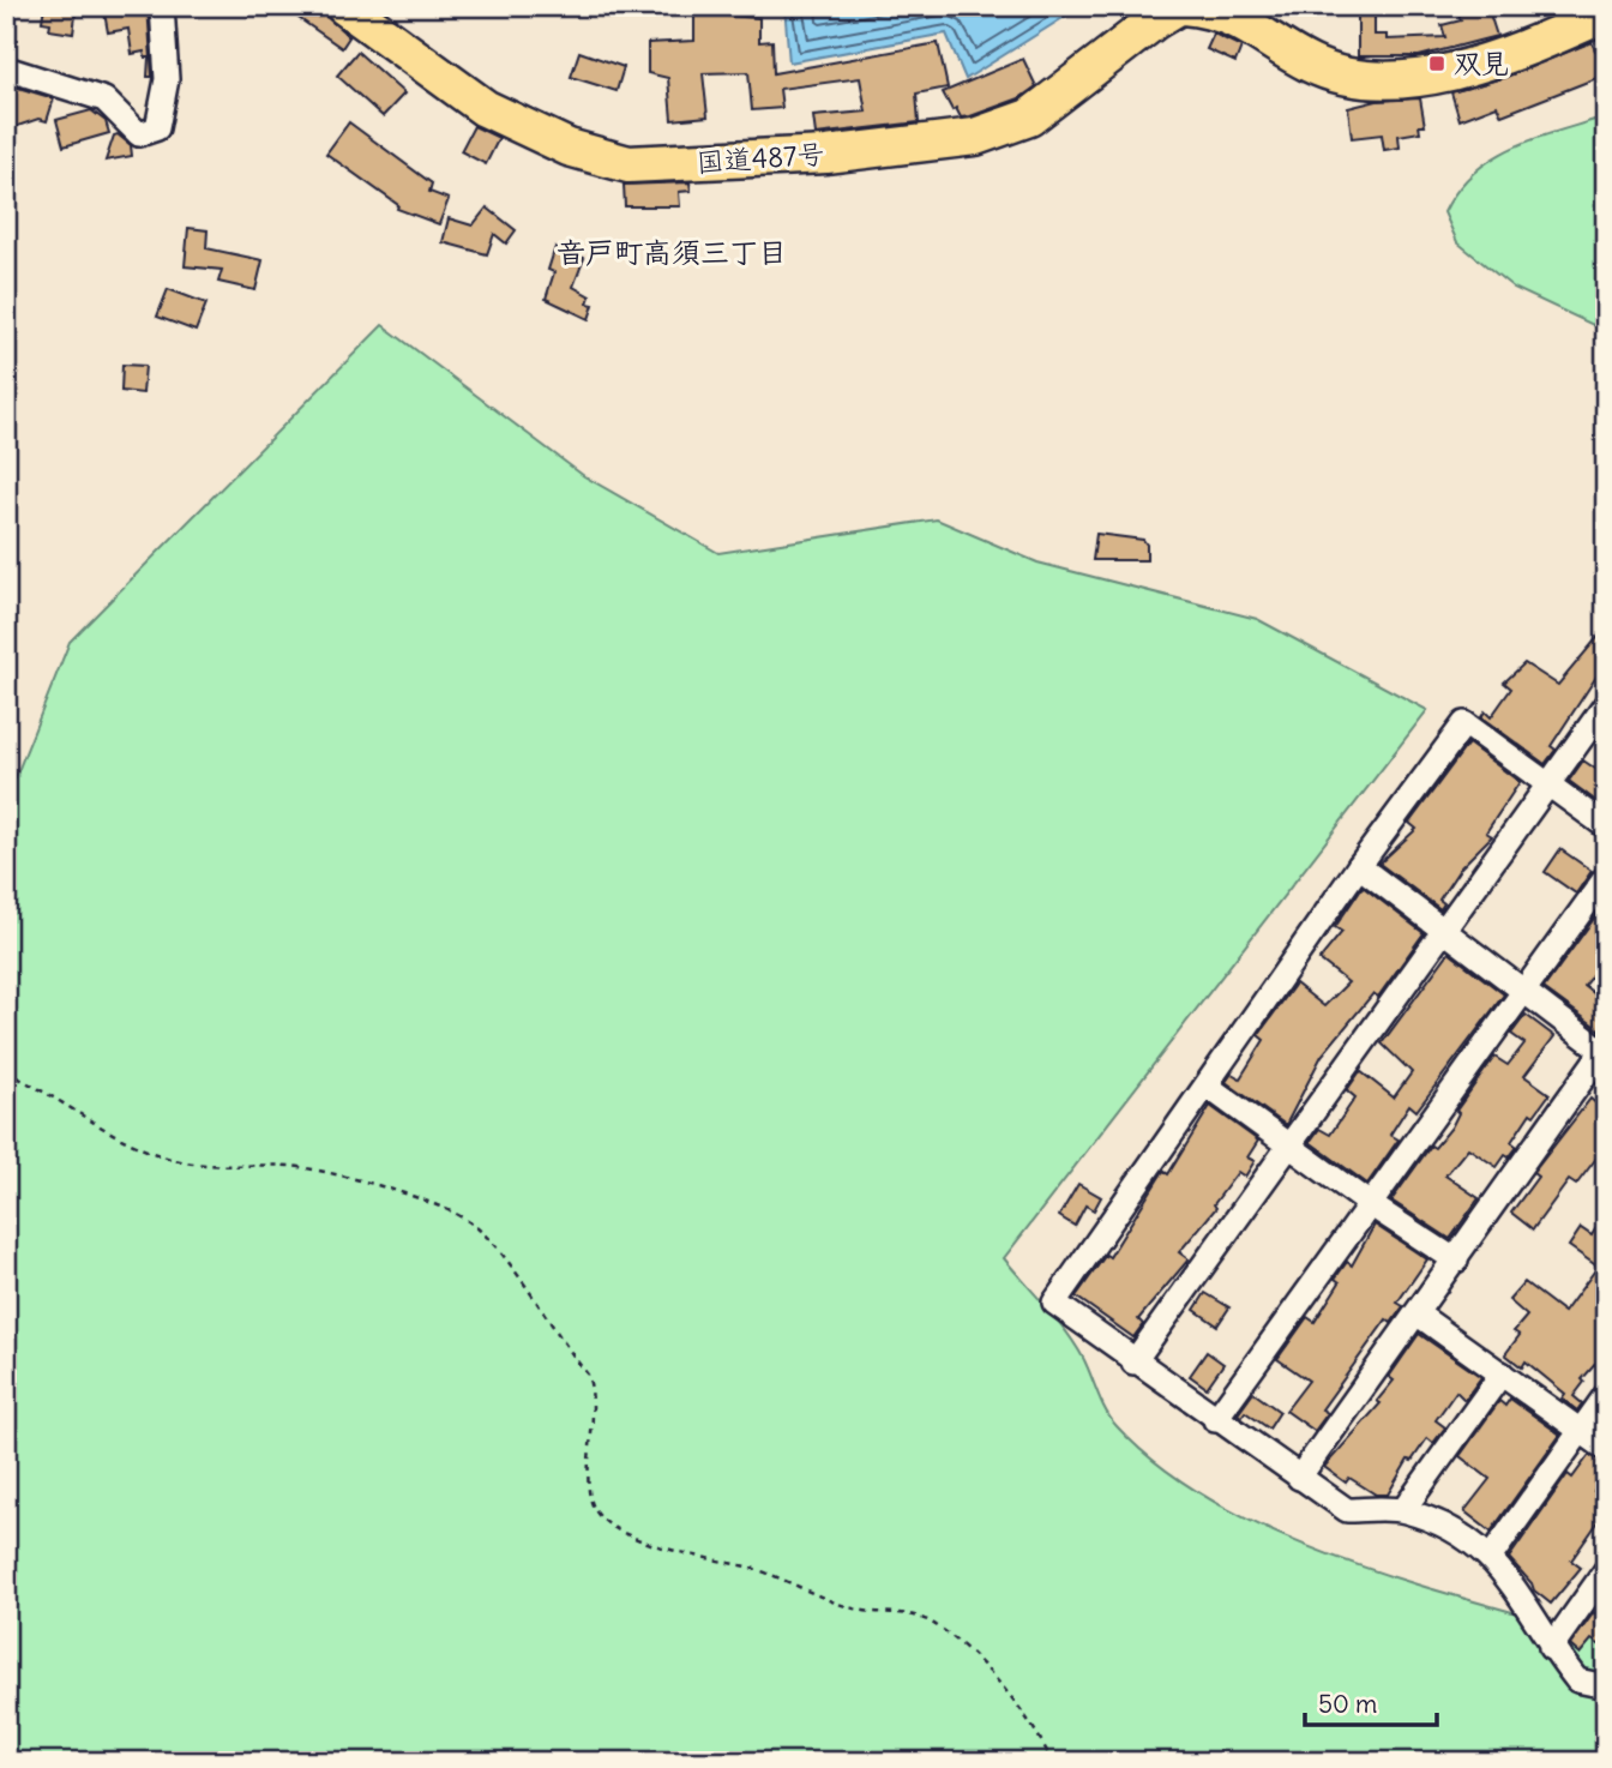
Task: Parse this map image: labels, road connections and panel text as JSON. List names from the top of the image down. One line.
{"streets":{"highway":["国道487号"]},"districts":["音戸町高須三丁目"],"places":{"transit":["双見"]},"scale_bar":"50 m"}
